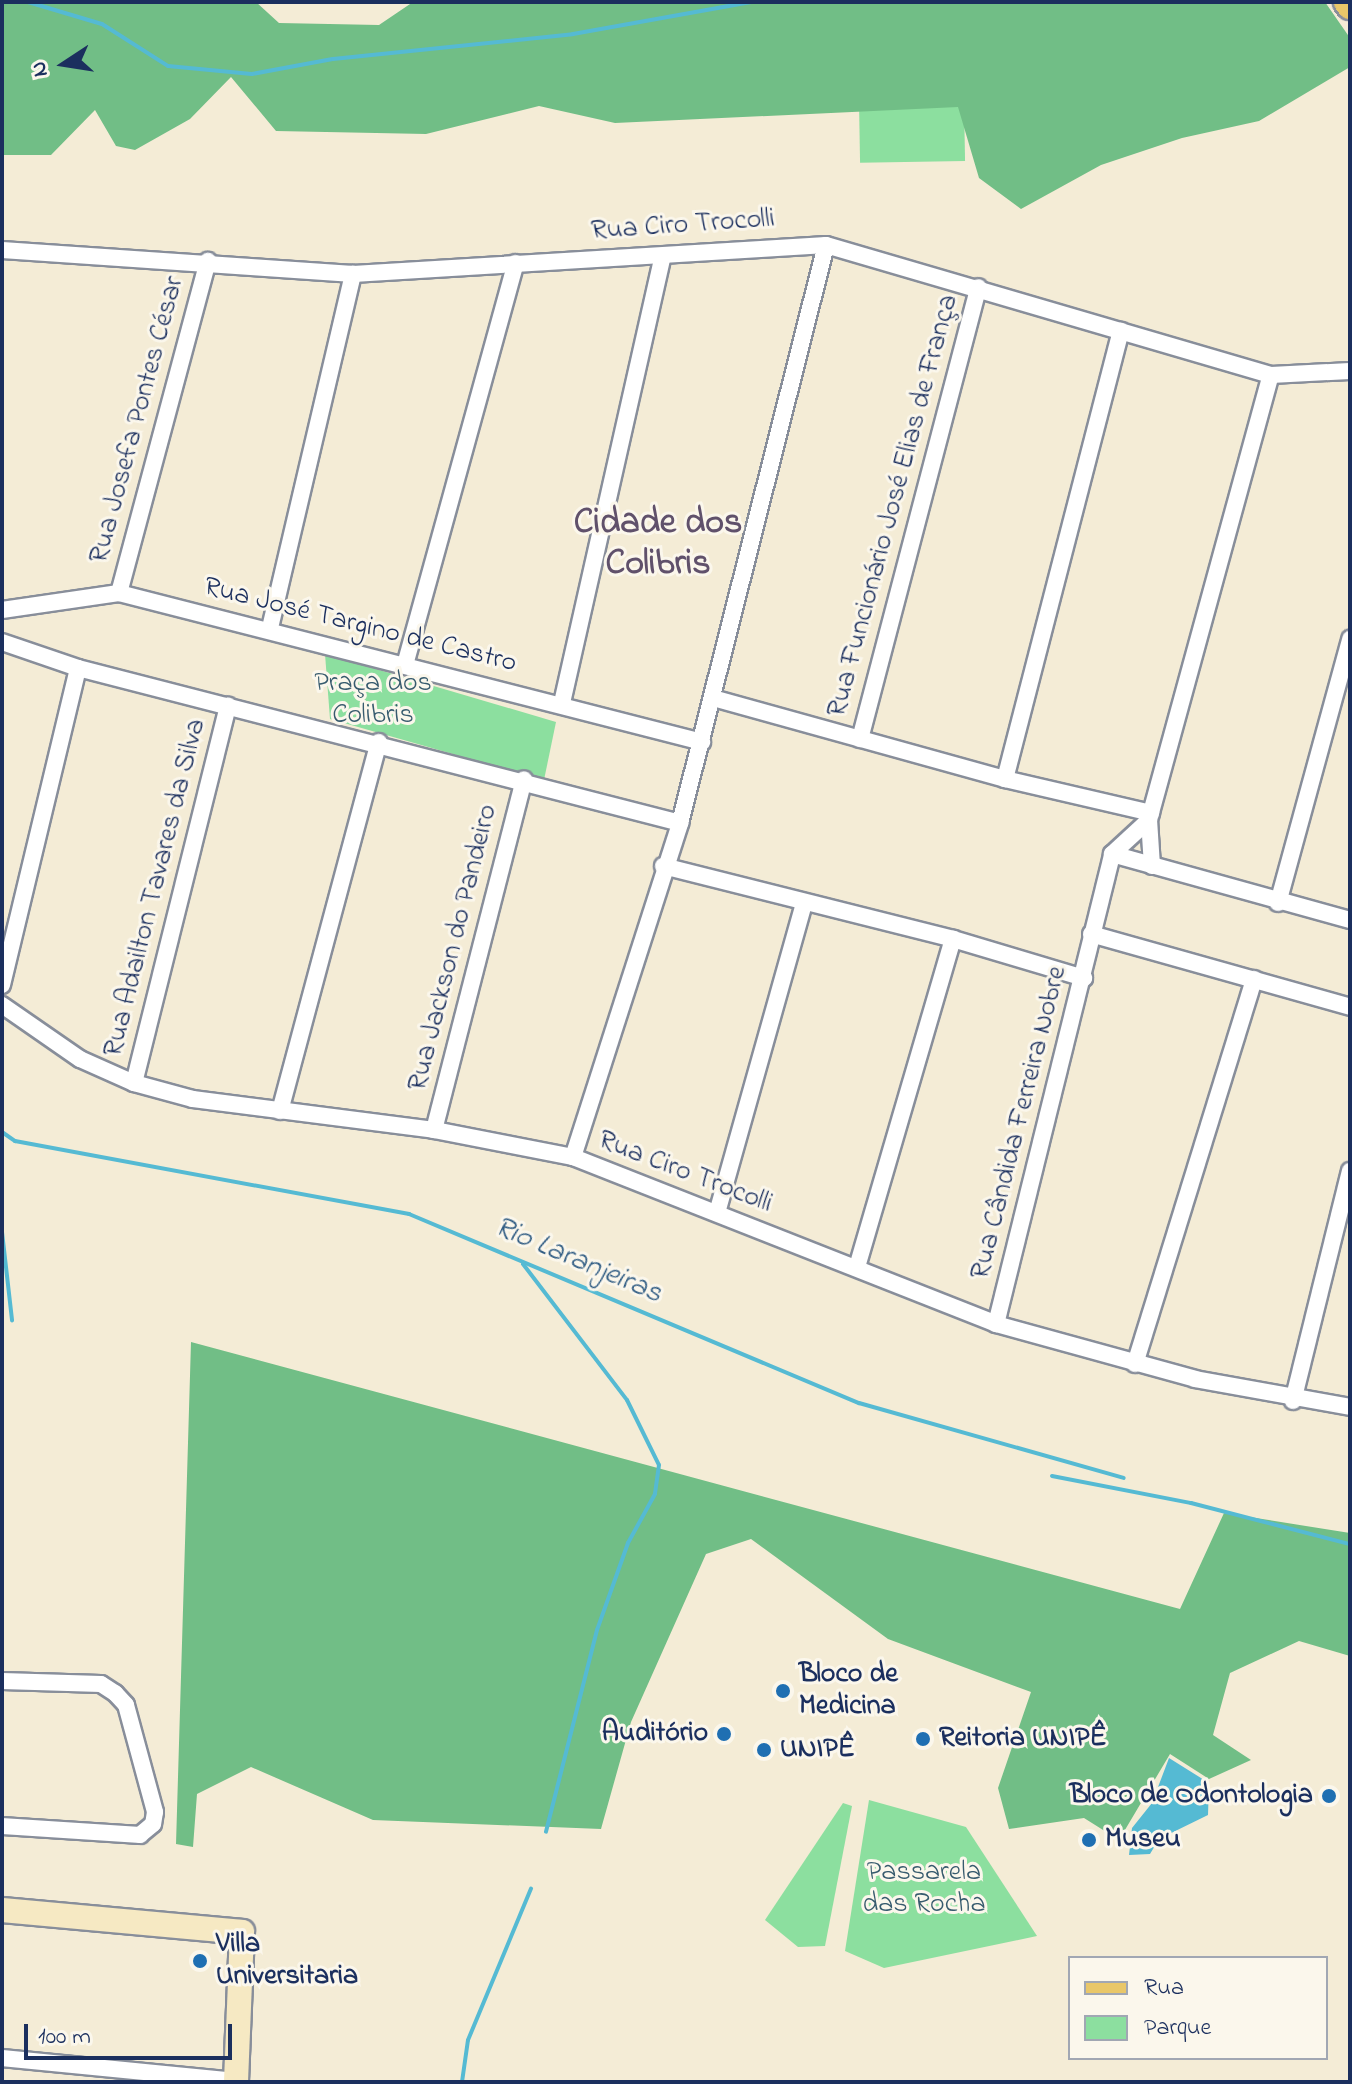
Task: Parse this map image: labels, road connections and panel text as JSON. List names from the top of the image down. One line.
{"streets":{"street":["Rua Ciro Trocolli","Rua Josefa Pontes César","Rua Funcionário José Elias de França","Rua José Targino de Castro","Rua Adailton Tavares da Silva","Rua Jackson do Pandeiro","Rua Cândida Ferreira Nobre"]},"crossings":[["Rua Ciro Trocolli","Rua Josefa Pontes César"],["Rua Ciro Trocolli","Rua Funcionário José Elias de França"],["Rua Ciro Trocolli","Rua Adailton Tavares da Silva"],["Rua Ciro Trocolli","Rua Jackson do Pandeiro"],["Rua Ciro Trocolli","Rua Cândida Ferreira Nobre"],["Rua Josefa Pontes César","Rua José Targino de Castro"]],"districts":["Cidade dos Colibris"],"water":["Rio Laranjeiras"],"parks":["Praça dos Colibris","Passarela das Rocha"],"places":["Bloco de Medicina","Auditório","Reitoria UNIPÊ","UNIPÊ","Bloco de Odontologia","Museu","Villa Universitaria"],"legend":["Rua","Parque"],"scale_bar":"100 m","north":"left"}
